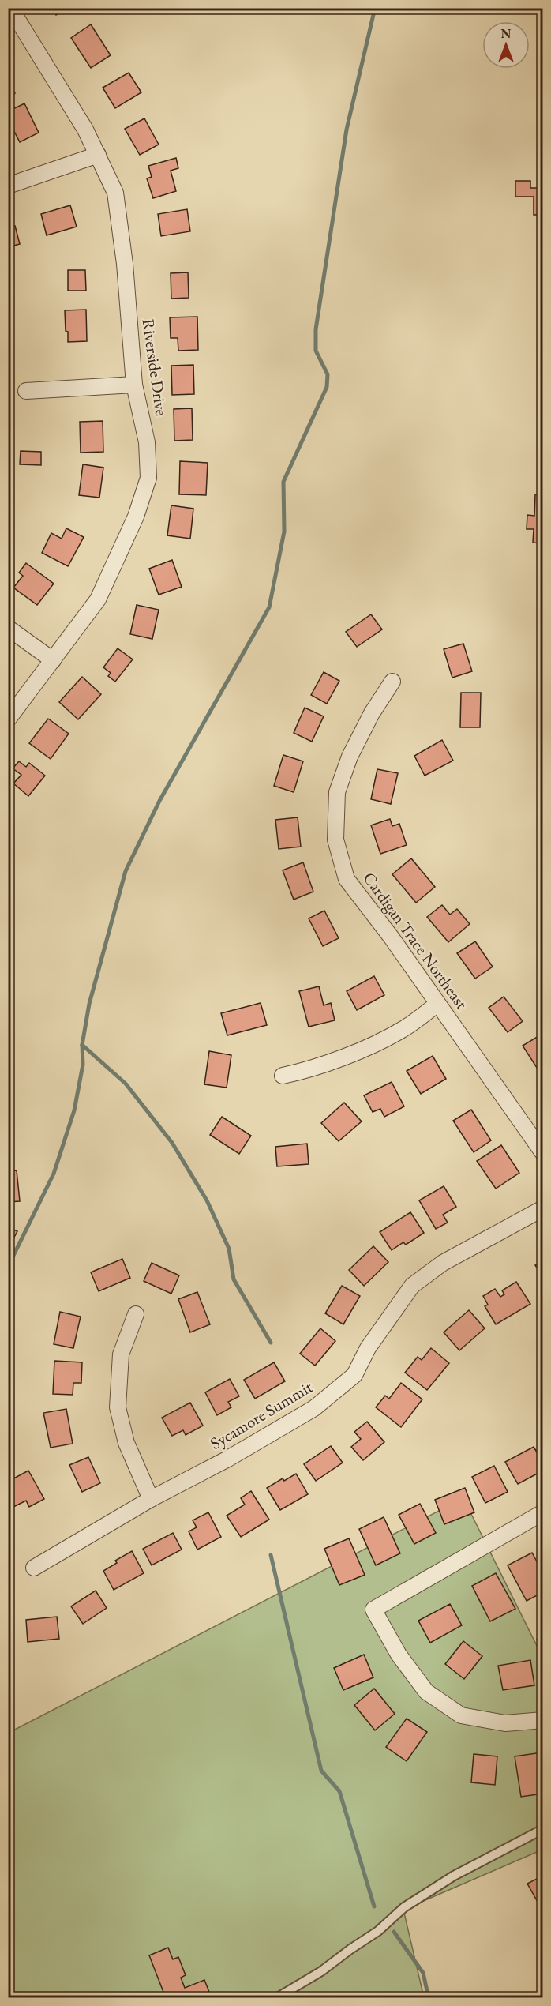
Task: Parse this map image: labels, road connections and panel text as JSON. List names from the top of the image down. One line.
{"streets":{"street":["Riverside Drive","Cardigan Trace Northeast","Sycamore Summit"]},"north":"top"}
